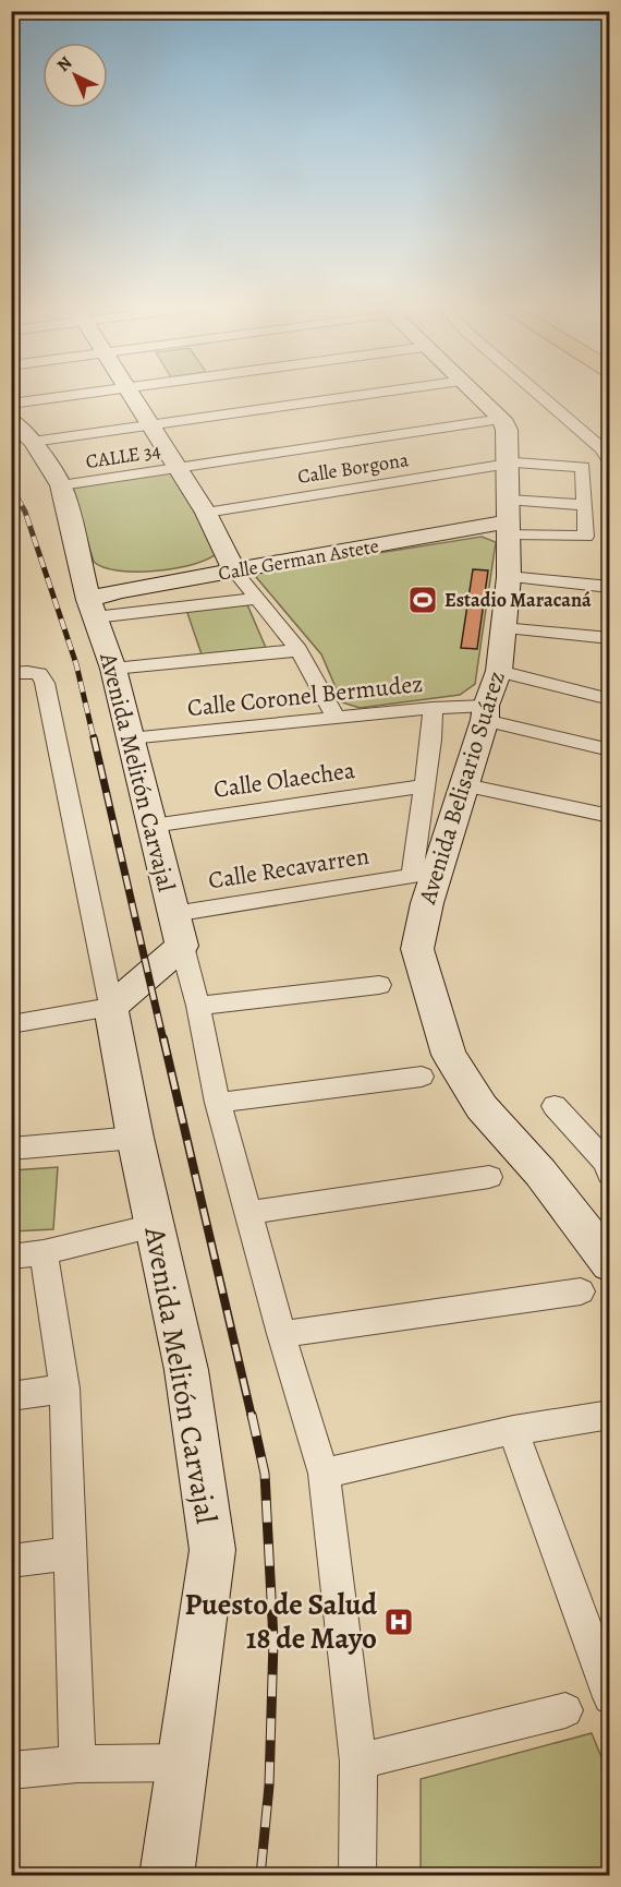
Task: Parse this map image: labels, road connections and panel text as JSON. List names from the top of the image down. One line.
{"streets":{"street":["CALLE 34","Calle Borgona","Calle German Astete","Calle Coronel Bermudez","Avenida Melitón Carvajal","Calle Olaechea","Avenida Belisario Suárez","Calle Recavarren"]},"crossings":[["CALLE 34","Avenida Melitón Carvajal"],["CALLE 34","Avenida Belisario Suárez"],["Calle Borgona","Avenida Belisario Suárez"],["Calle German Astete","Avenida Melitón Carvajal"],["Calle German Astete","Avenida Belisario Suárez"],["Calle Coronel Bermudez","Avenida Melitón Carvajal"],["Calle Coronel Bermudez","Avenida Belisario Suárez"],["Avenida Melitón Carvajal","Calle Olaechea"],["Avenida Melitón Carvajal","Calle Recavarren"],["Calle Olaechea","Calle Recavarren"]],"places":{"sports":["Estadio Maracaná"],"hospital":["Puesto de Salud 18 de Mayo"]},"north":"top left"}
